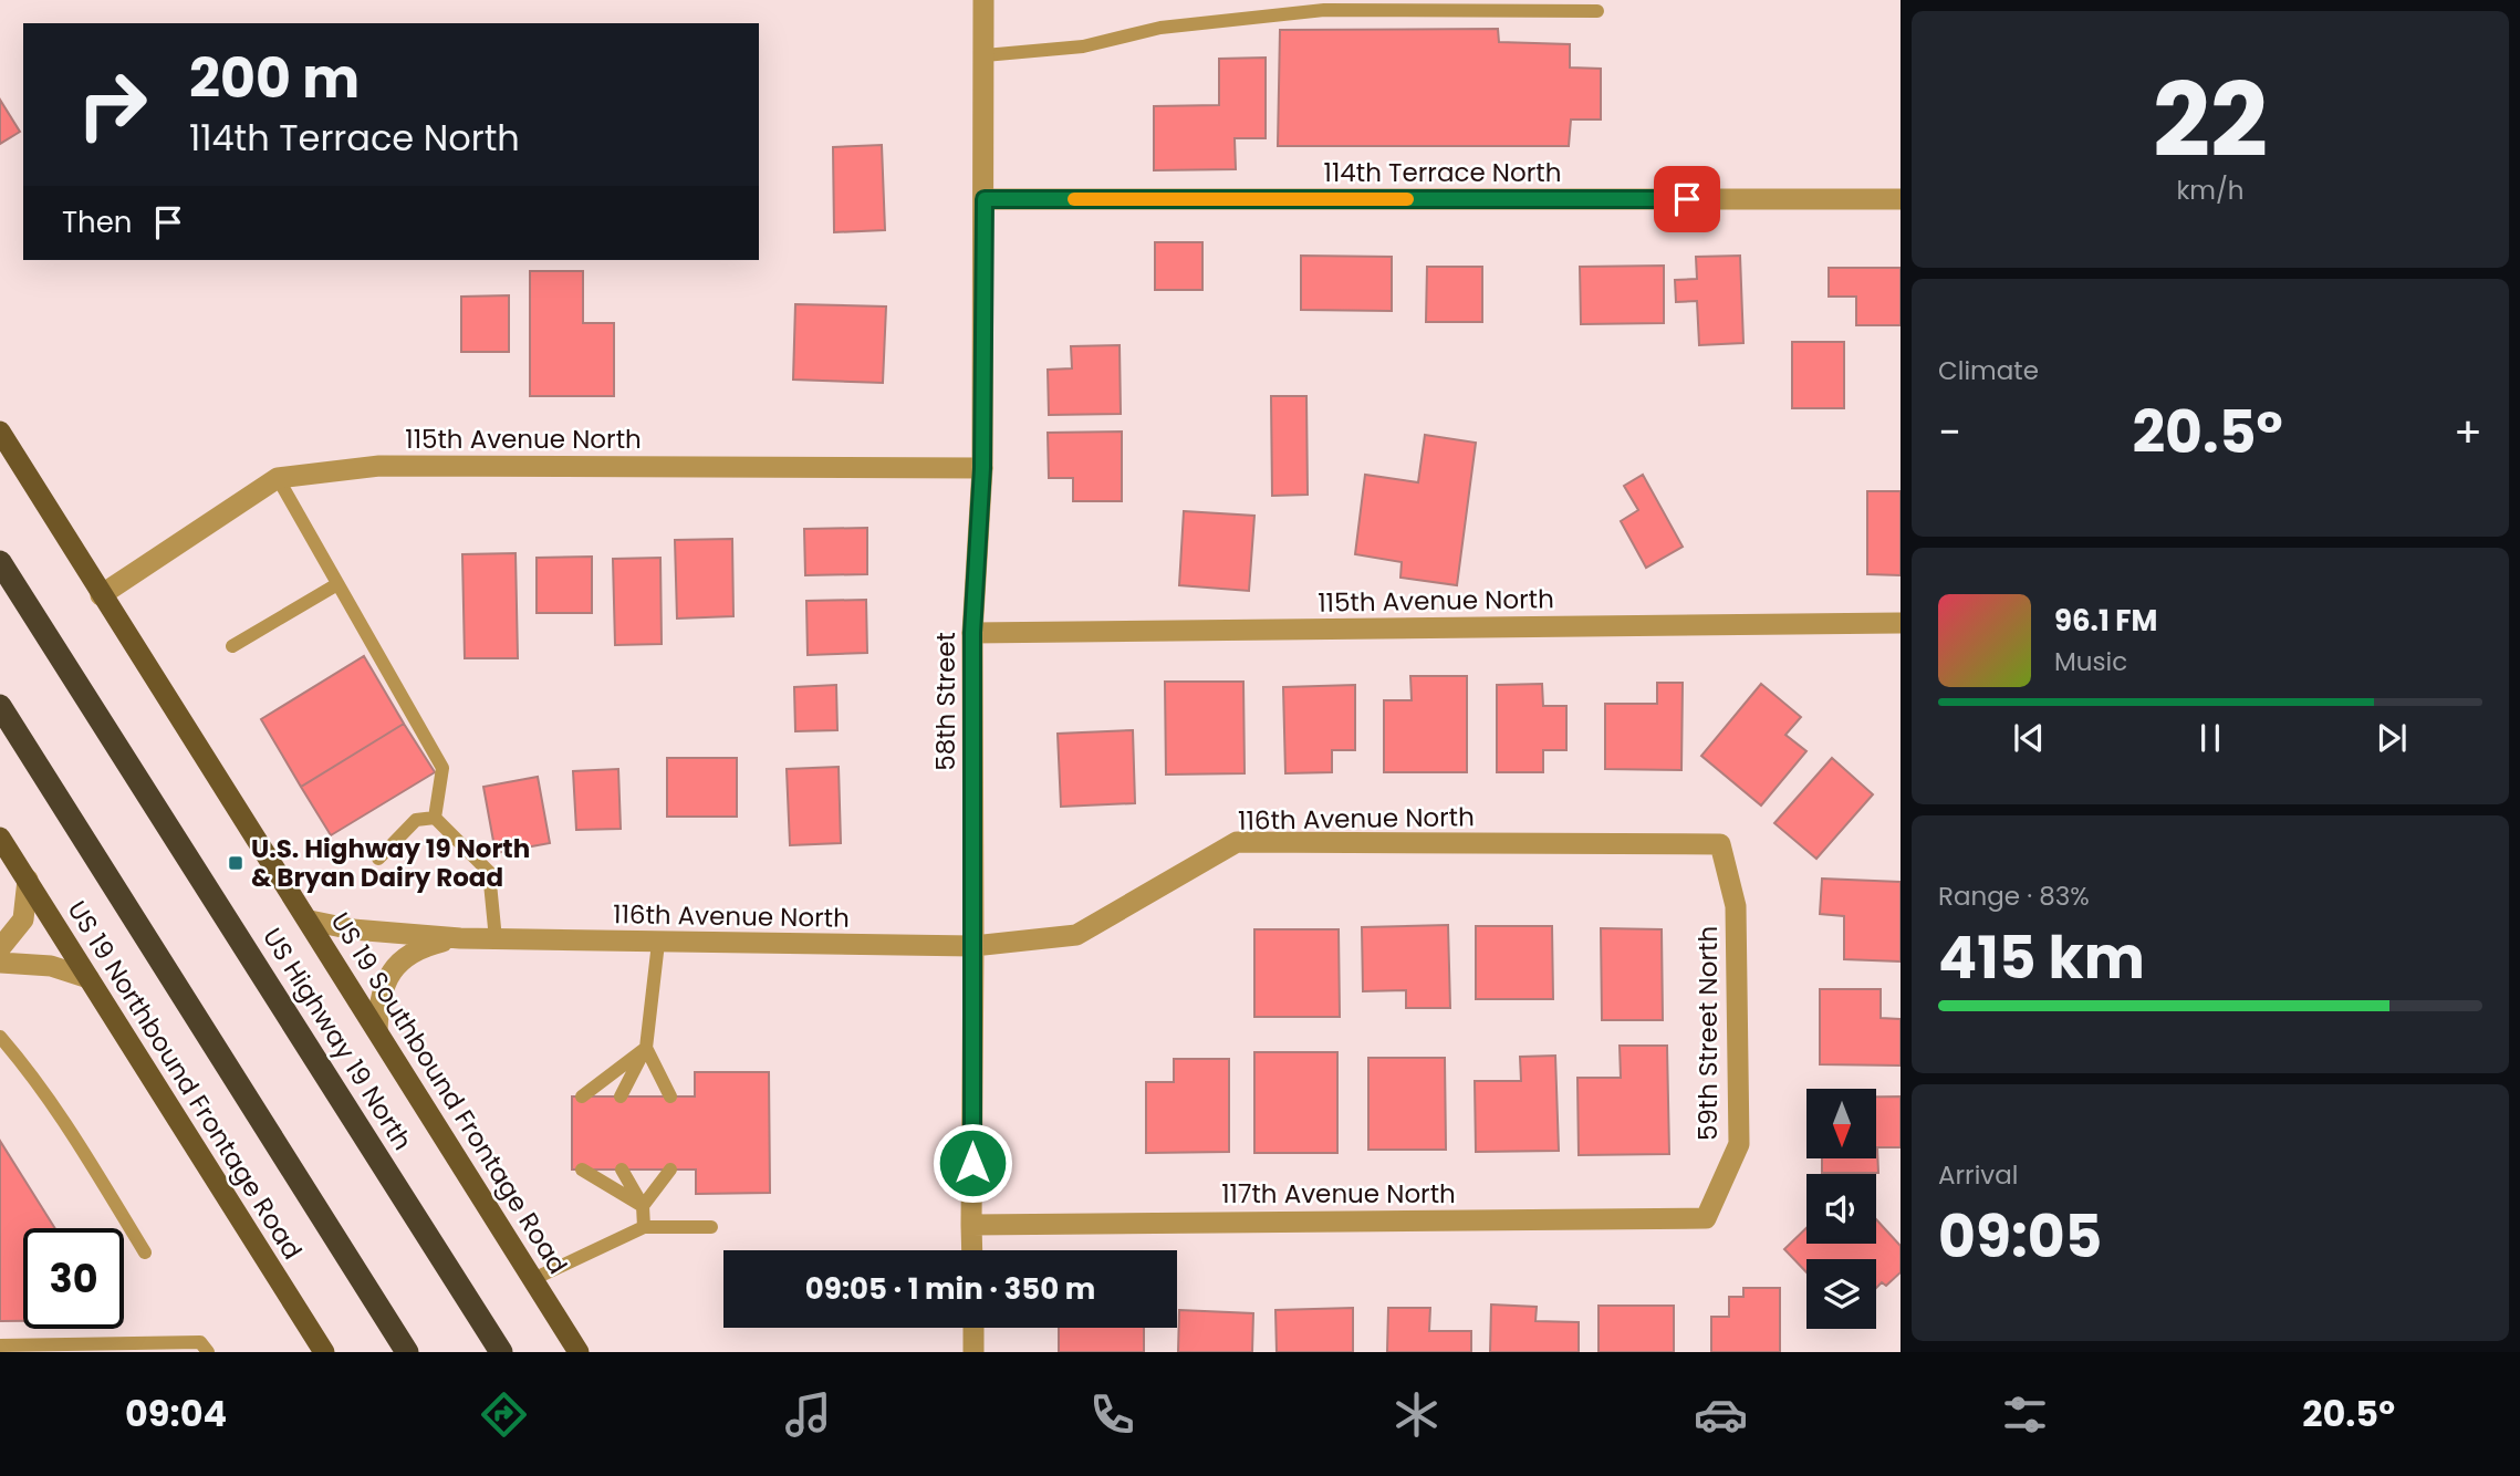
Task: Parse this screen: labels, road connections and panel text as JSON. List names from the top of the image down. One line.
{"streets":{"highway":["US Highway 19 North"],"main road":["US 19 Northbound Frontage Road","US 19 Southbound Frontage Road"],"street":["114th Terrace North","115th Avenue North","58th Street","116th Avenue North","59th Street North","117th Avenue North"]},"crossings":[["114th Terrace North","58th Street"],["115th Avenue North","58th Street"],["115th Avenue North","US 19 Southbound Frontage Road"],["58th Street","116th Avenue North"],["58th Street","117th Avenue North"],["116th Avenue North","59th Street North"],["116th Avenue North","US 19 Southbound Frontage Road"],["59th Street North","117th Avenue North"]],"places":{"transit":["U.S. Highway 19 North & Bryan Dairy Road"]},"north":"bottom","page":{"tile":[["22","km/h"],"Climate",["Range · 83%","415 km"],["Arrival","09:05"]],"turn":["200 m","114th Terrace North"],"then":"Then","heat":["−","20.5°","+"],"song":["96.1 FM","Music"],"limit":"30","trip":"09:05 · 1 min · 350 m","tabs":["09:04","20.5°"]}}
